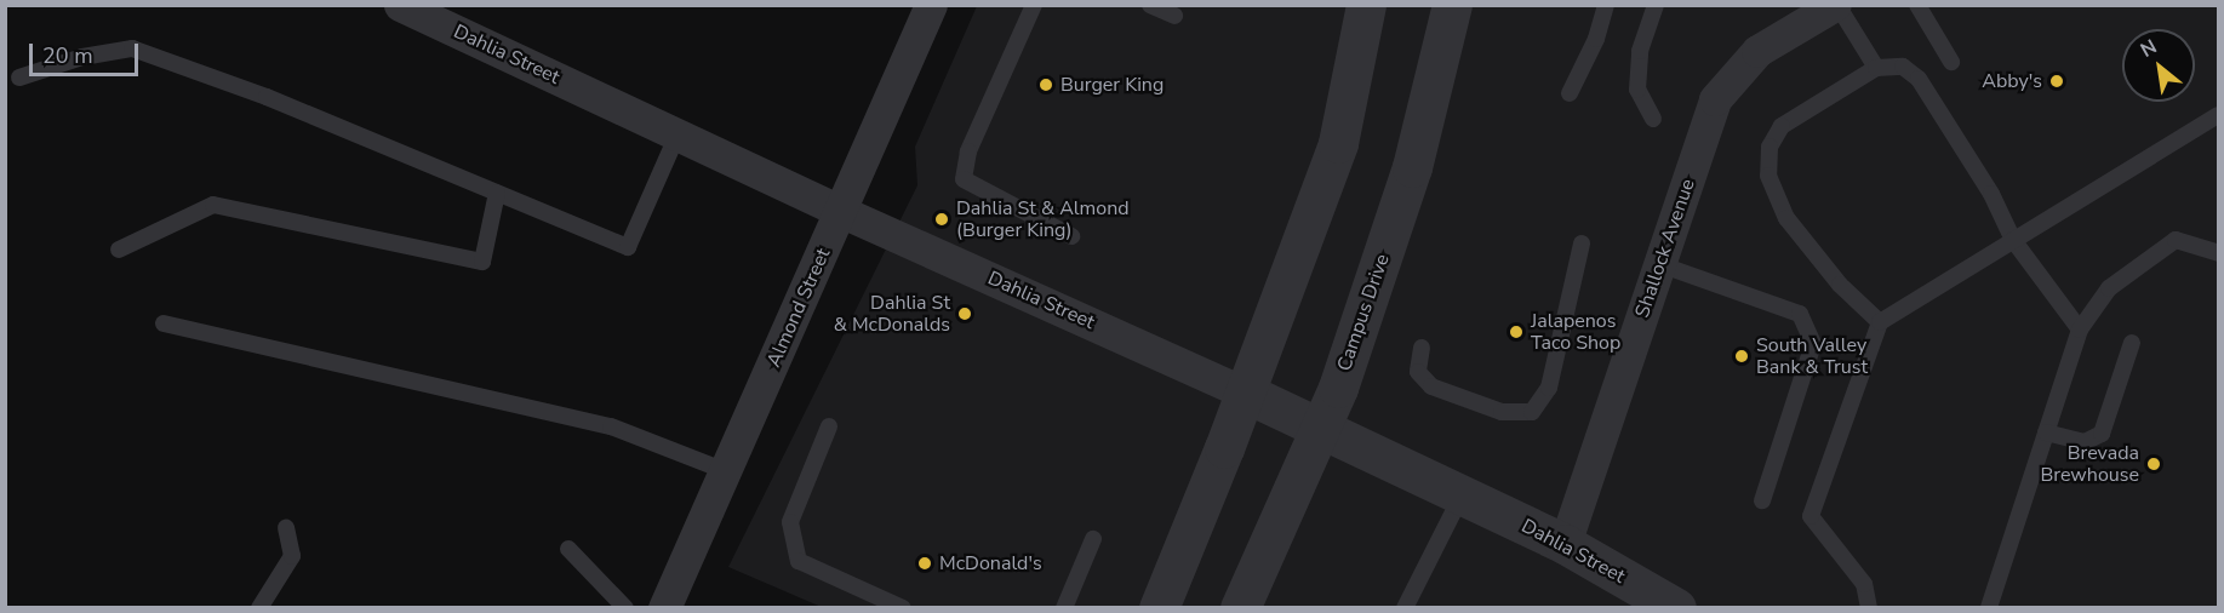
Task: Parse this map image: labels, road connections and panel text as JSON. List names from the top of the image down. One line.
{"streets":{"street":["Dahlia Street","Shallock Avenue","Almond Street","Campus Drive"]},"crossings":[["Dahlia Street","Shallock Avenue"],["Dahlia Street","Almond Street"],["Dahlia Street","Campus Drive"]],"places":["Abby's","Burger King","Dahlia St & Almond (Burger King)","Dahlia St & McDonalds","Jalapenos Taco Shop","South Valley Bank & Trust","Brevada Brewhouse","McDonald's"],"scale_bar":"20 m","north":"top left"}
